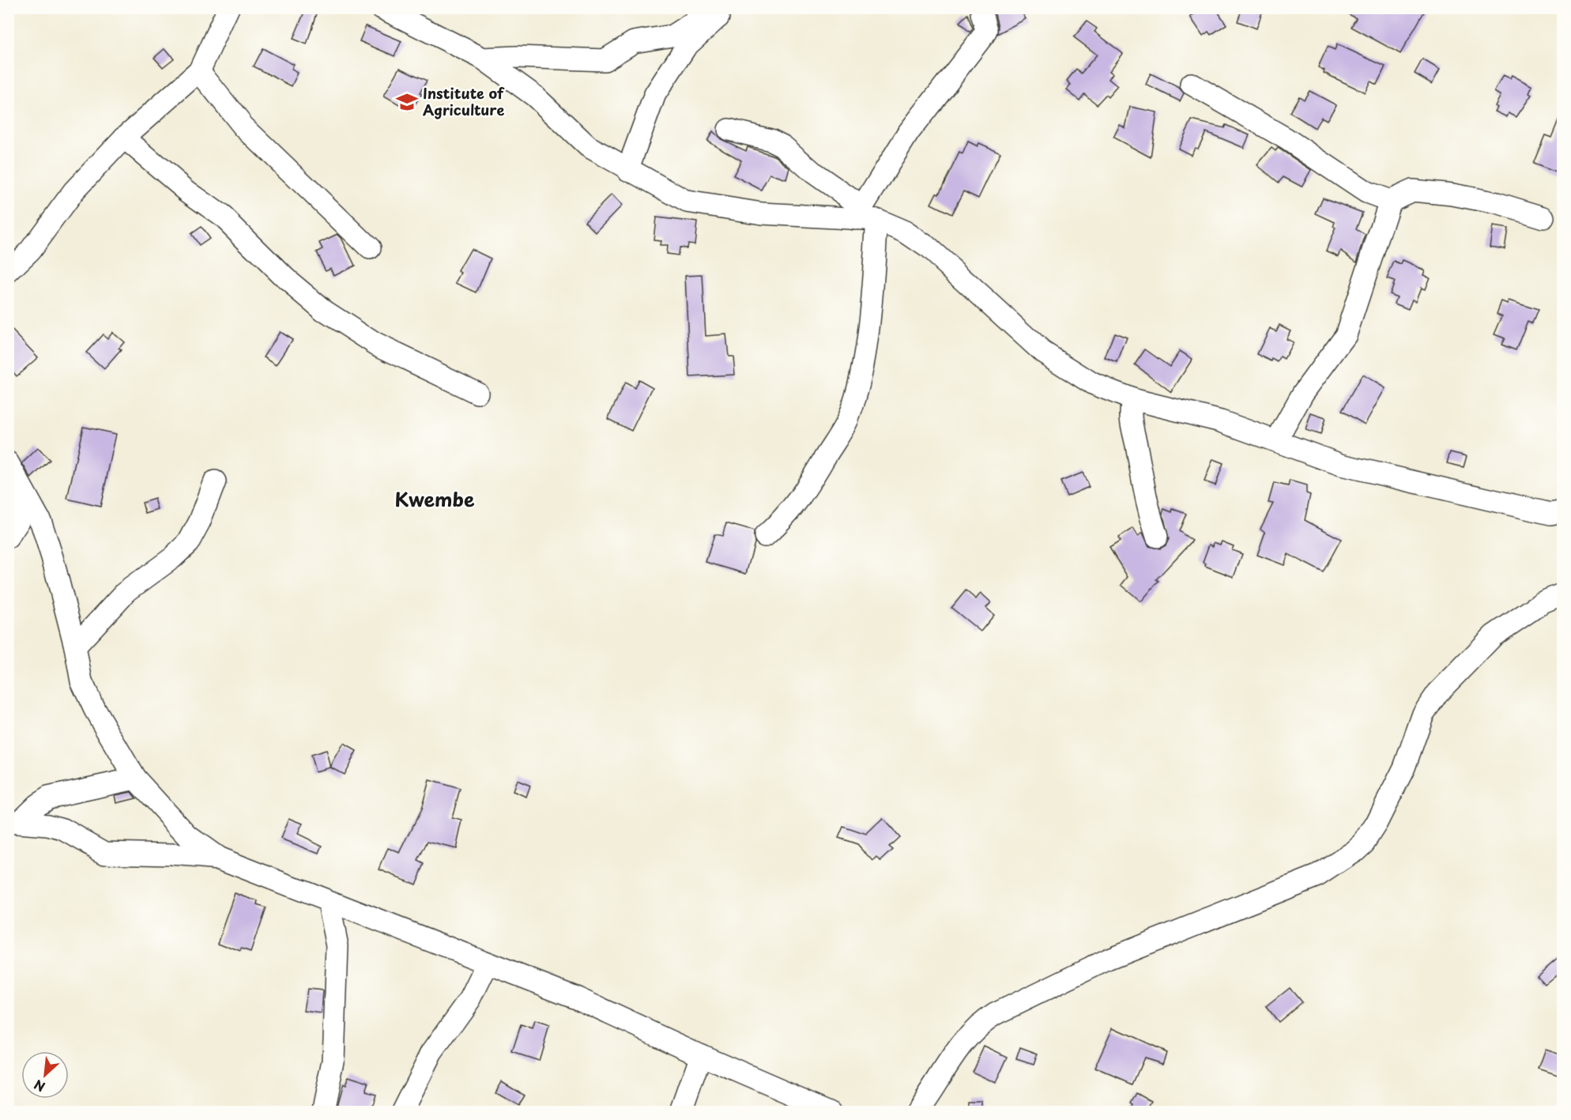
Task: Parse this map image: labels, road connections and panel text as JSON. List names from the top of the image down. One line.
{"districts":["Kwembe"],"places":{"school or university":["Institute of Agriculture"]},"north":"bottom left"}
